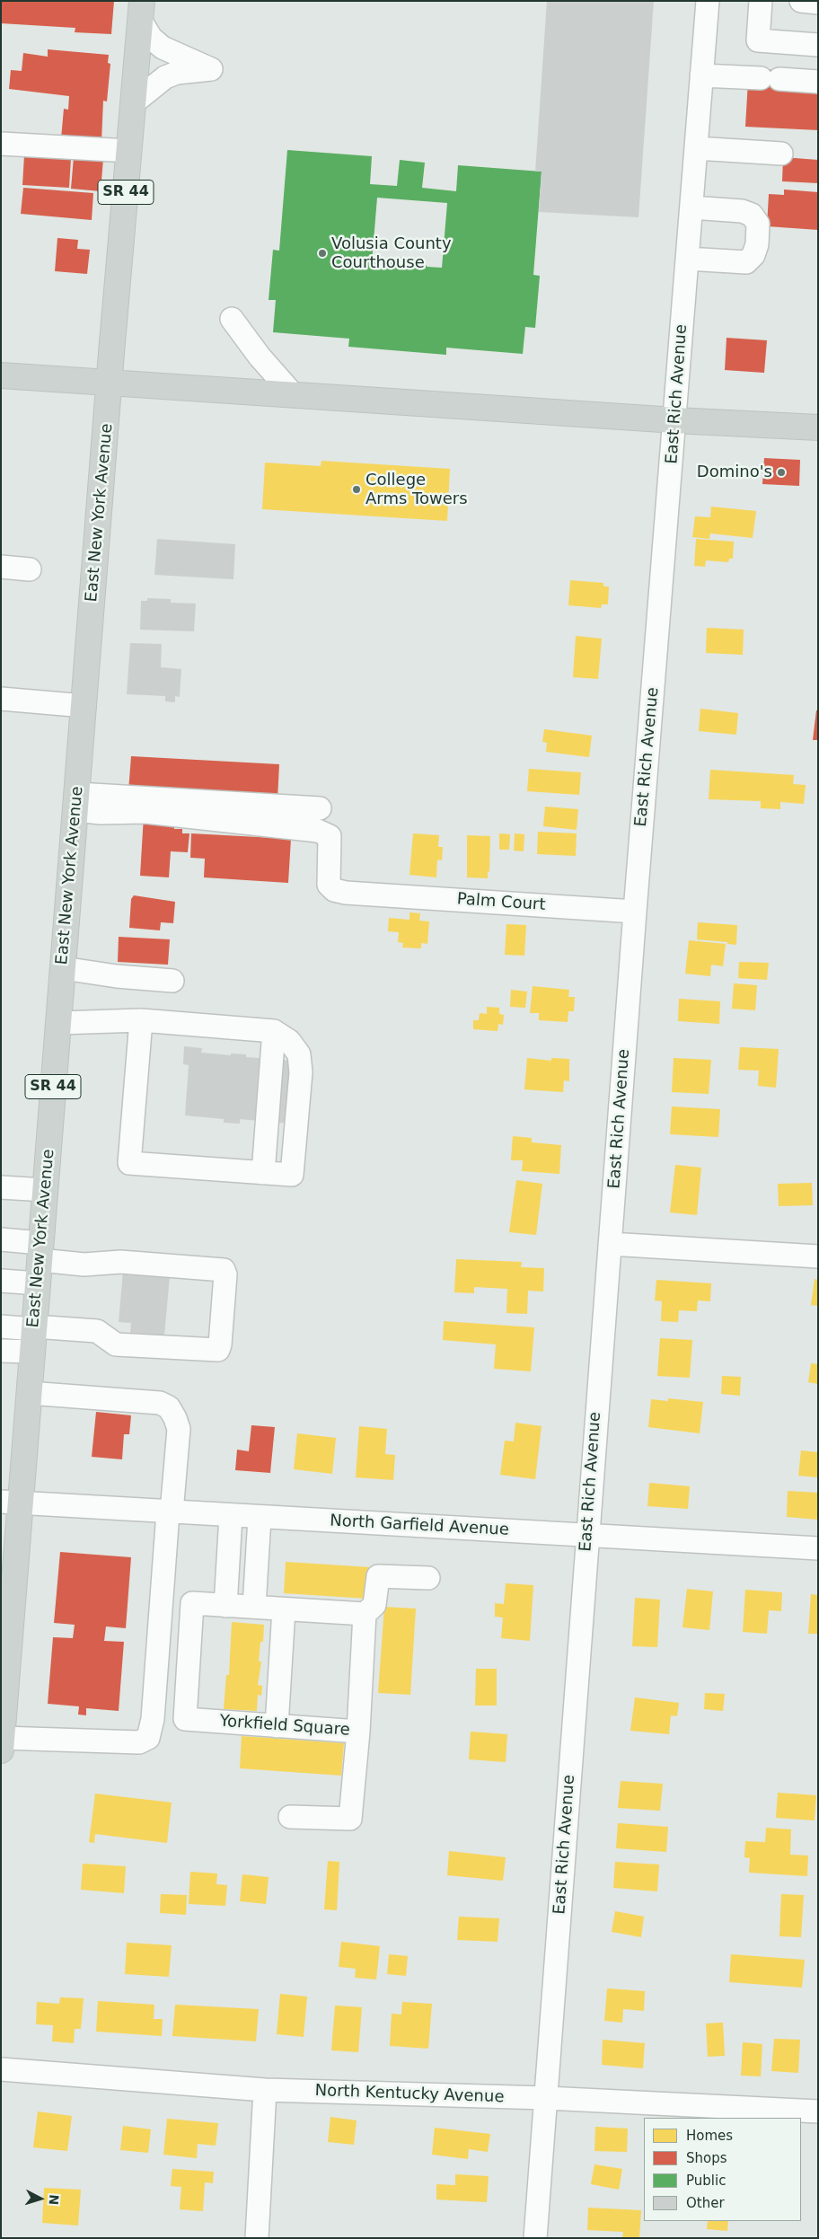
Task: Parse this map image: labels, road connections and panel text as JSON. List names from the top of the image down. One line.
{"streets":{"main road":["SR 44","East New York Avenue"],"street":["East Rich Avenue","Palm Court","North Garfield Avenue","Yorkfield Square","North Kentucky Avenue"]},"crossings":[["East Rich Avenue","Palm Court"],["East Rich Avenue","North Garfield Avenue"],["East Rich Avenue","North Kentucky Avenue"],["East New York Avenue","Palm Court"],["East New York Avenue","North Garfield Avenue"]],"places":["Volusia County Courthouse","Domino's","College Arms Towers"],"legend":["Homes","Shops","Public","Other"],"north":"right"}
